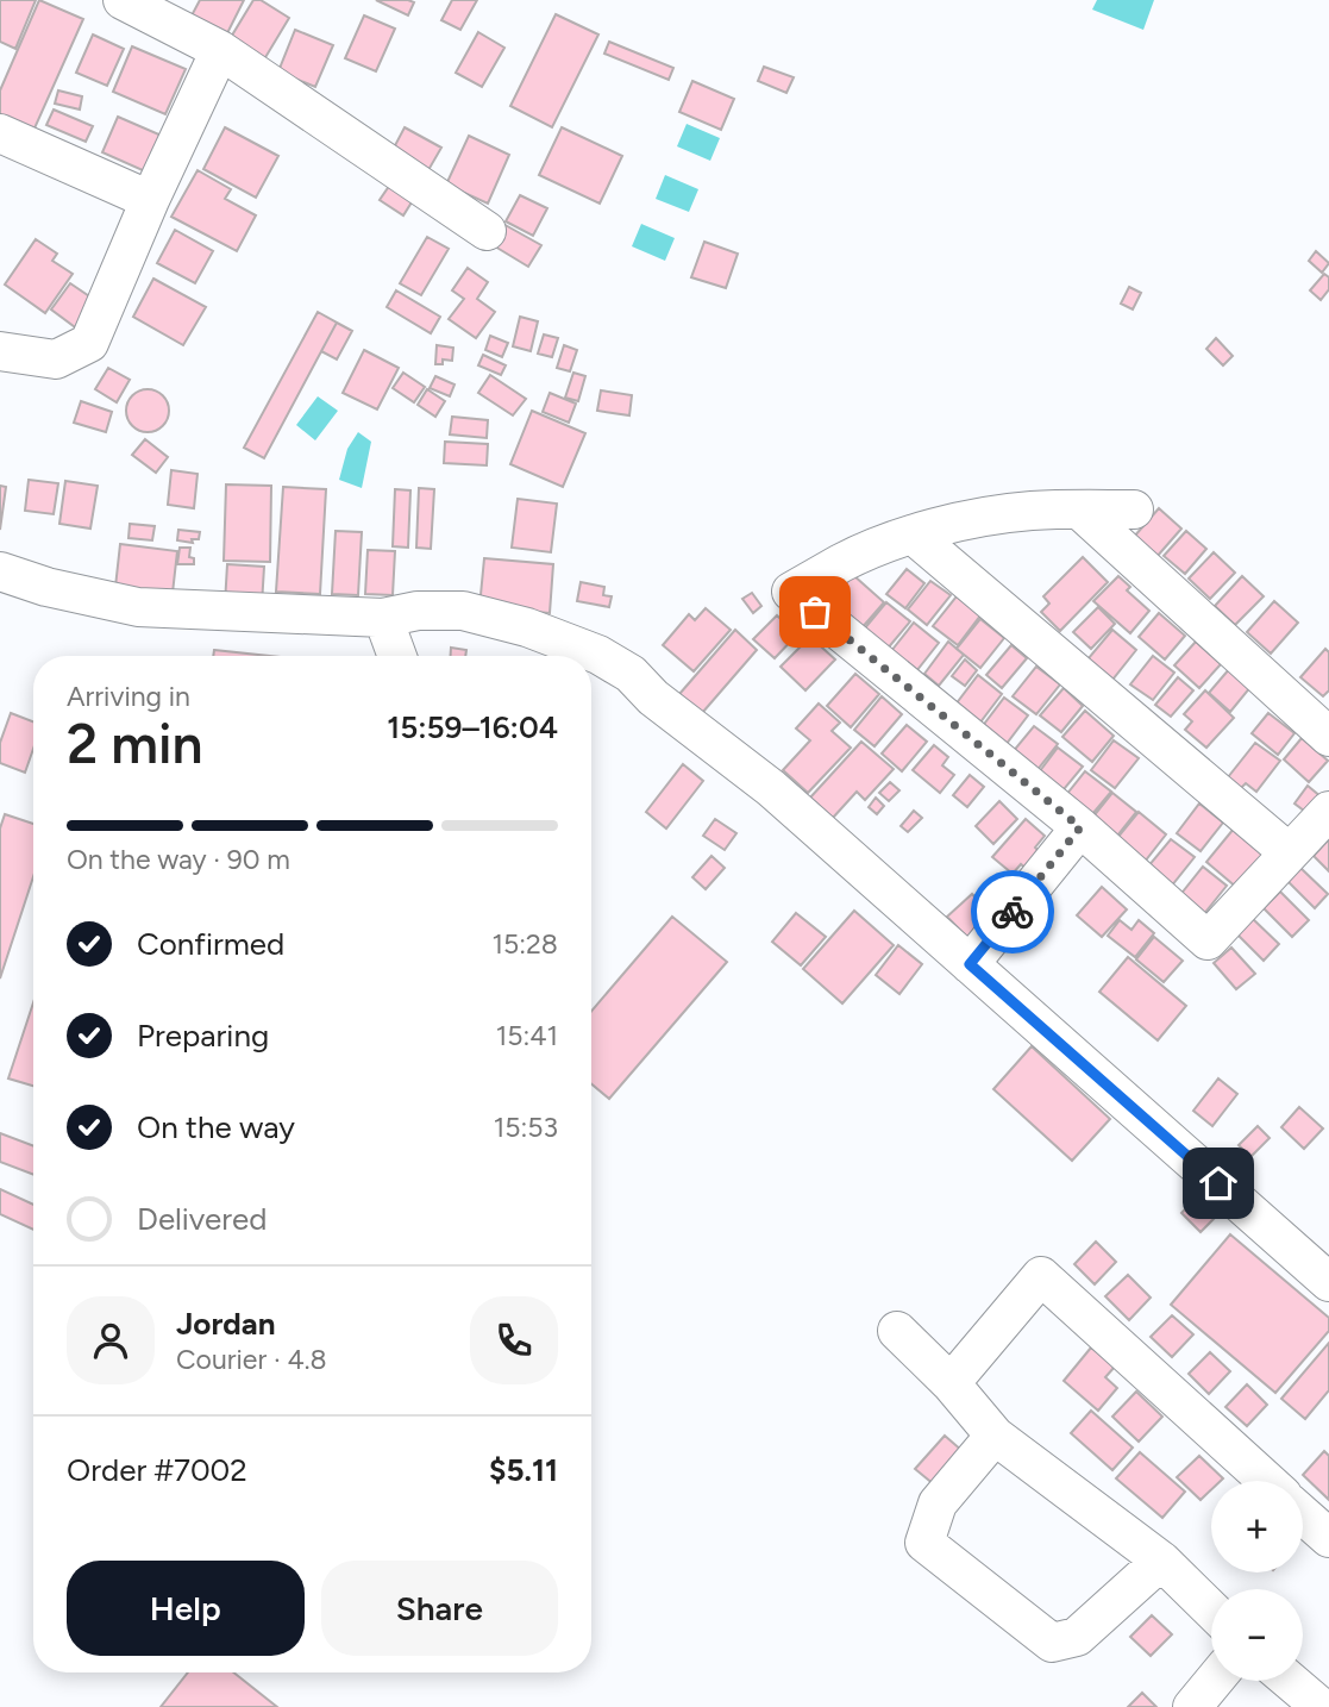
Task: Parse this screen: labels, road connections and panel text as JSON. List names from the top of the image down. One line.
{"page":{"heading":["2 min","Arriving in","15:59–16:04"],"panel":["Jordan","Courier · 4.8","Order #7002","$5.11"],"bar":"On the way · 90 m","list":[["Confirmed","15:28"],["Preparing","15:41"],["On the way","15:53"],"Delivered"],"map_buttons":["+","−"],"buttons":["Help","Share"]}}
